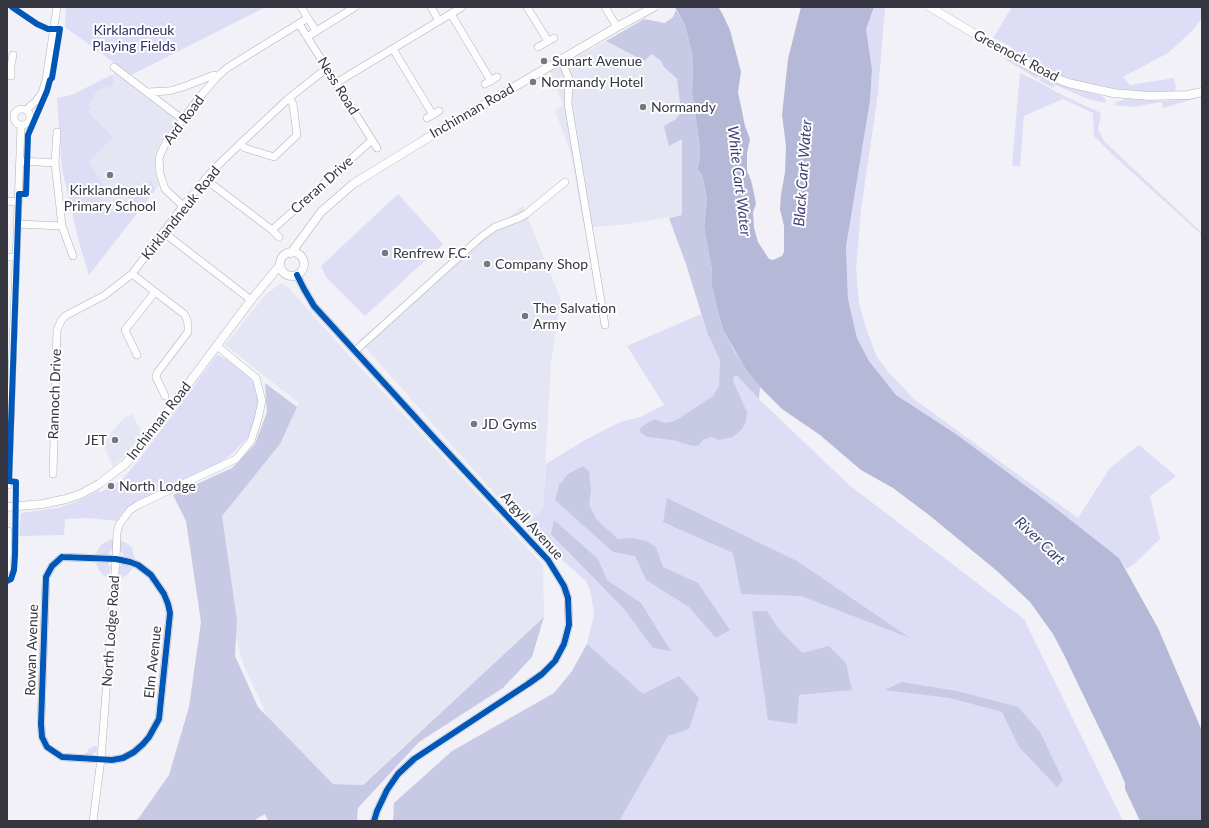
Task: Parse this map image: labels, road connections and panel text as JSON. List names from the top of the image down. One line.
{"streets":{"main road":["Greenock Road","Inchinnan Road"],"street":["Ness Road","Ard Road","Creran Drive","Kirklandneuk Road","Rannoch Drive","Argyll Avenue","North Lodge Road","Rowan Avenue","Elm Avenue"]},"crossings":[["Ness Road","Ard Road"],["Ness Road","Creran Drive"],["Ness Road","Kirklandneuk Road"],["Inchinnan Road","Argyll Avenue"],["Inchinnan Road","North Lodge Road"],["Ard Road","Kirklandneuk Road"],["Kirklandneuk Road","Rannoch Drive"],["North Lodge Road","Rowan Avenue"],["North Lodge Road","Elm Avenue"],["Rowan Avenue","Elm Avenue"]],"water":["Black Cart Water","White Cart Water","River Cart"],"parks":["Kirklandneuk Playing Fields"],"places":["Sunart Avenue","Normandy Hotel","Normandy","Kirklandneuk Primary School","Renfrew F.C.","Company Shop","The Salvation Army","JD Gyms","JET","North Lodge"]}
